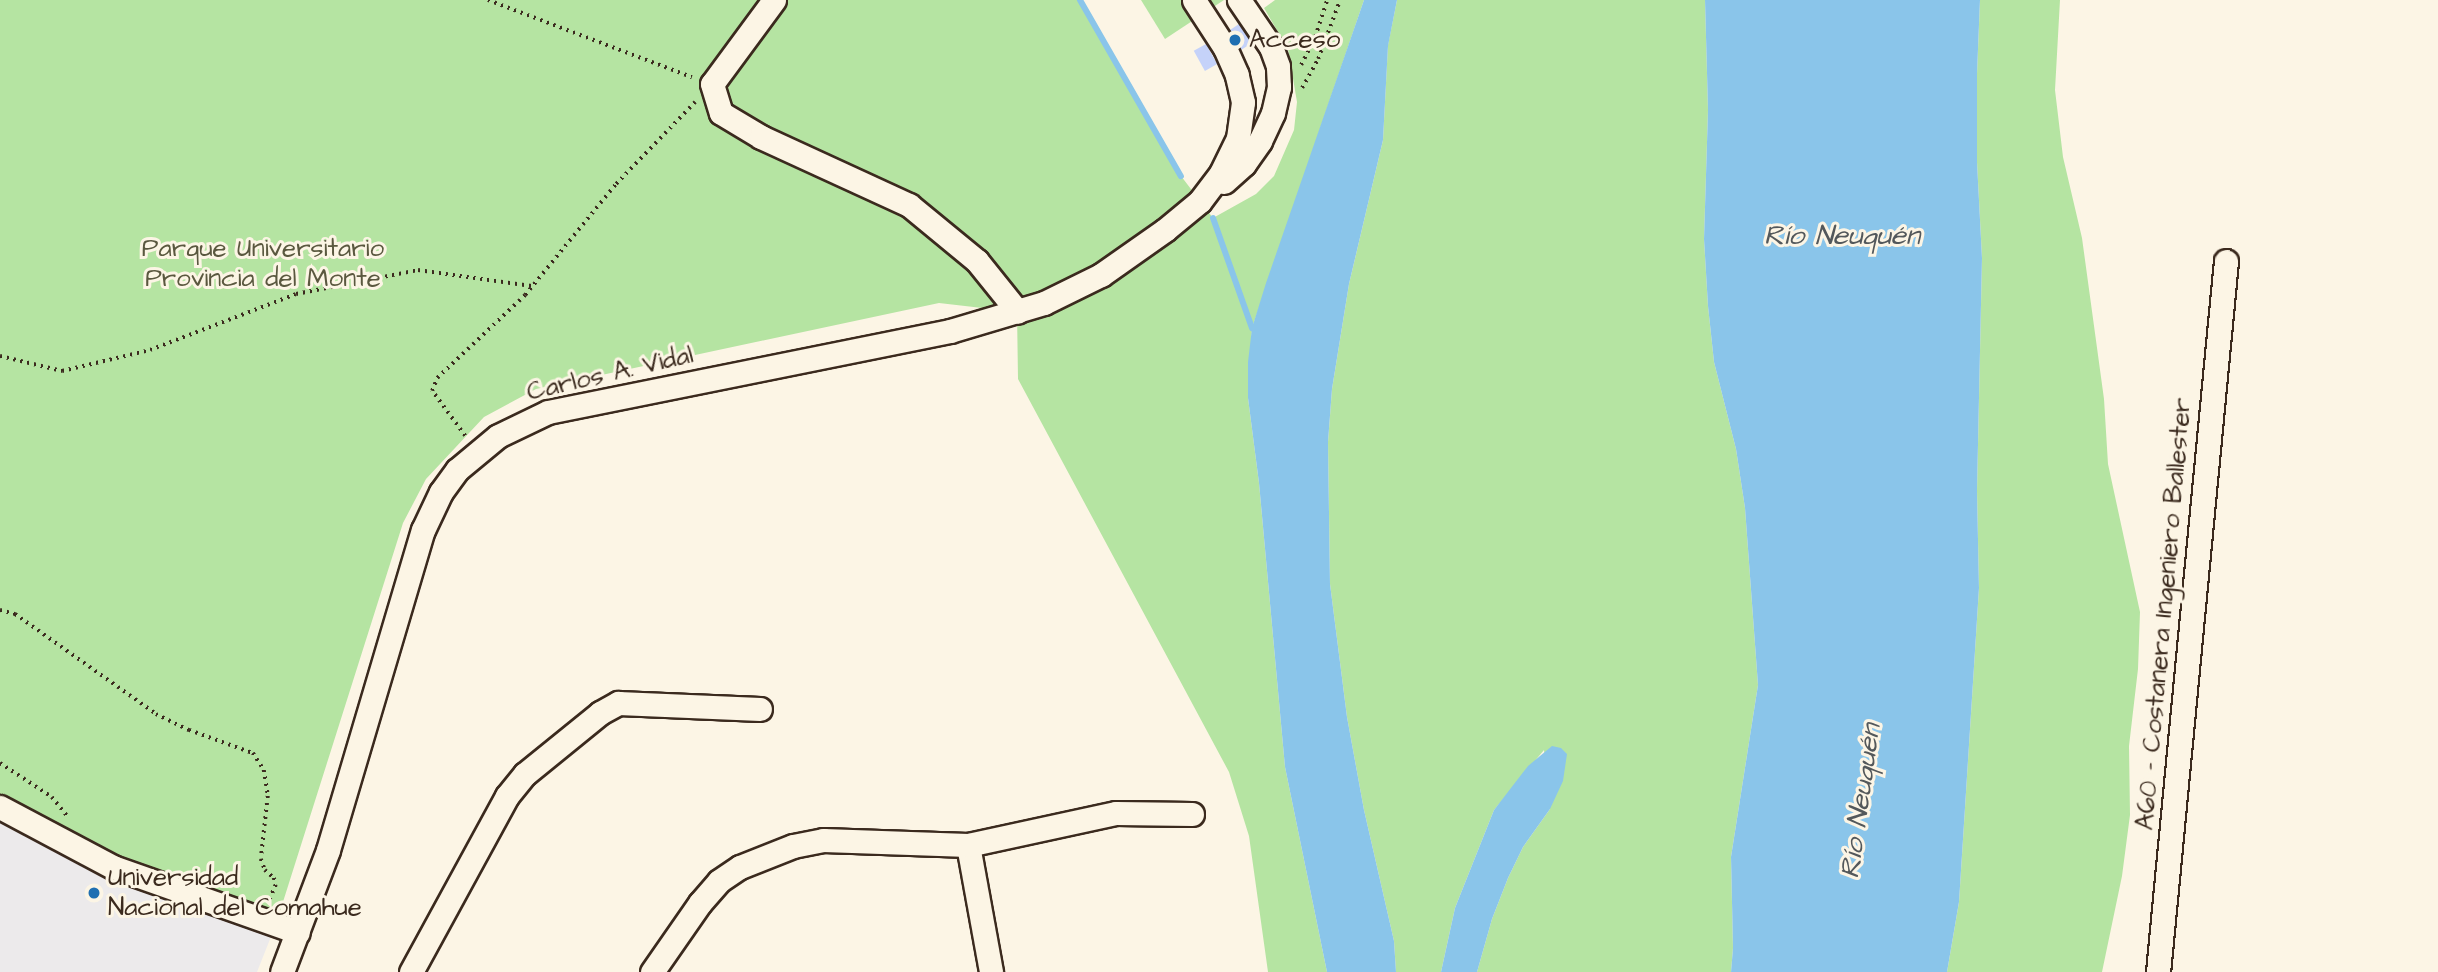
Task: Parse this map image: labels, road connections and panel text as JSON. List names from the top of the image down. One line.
{"streets":{"street":["Carlos A. Vidal","A60 - Costanera Ingeniero Ballester"]},"water":["Río Neuquén"],"parks":["Parque Universitario Provincia del Monte"],"places":["Acceso","Universidad Nacional del Comahue"]}
